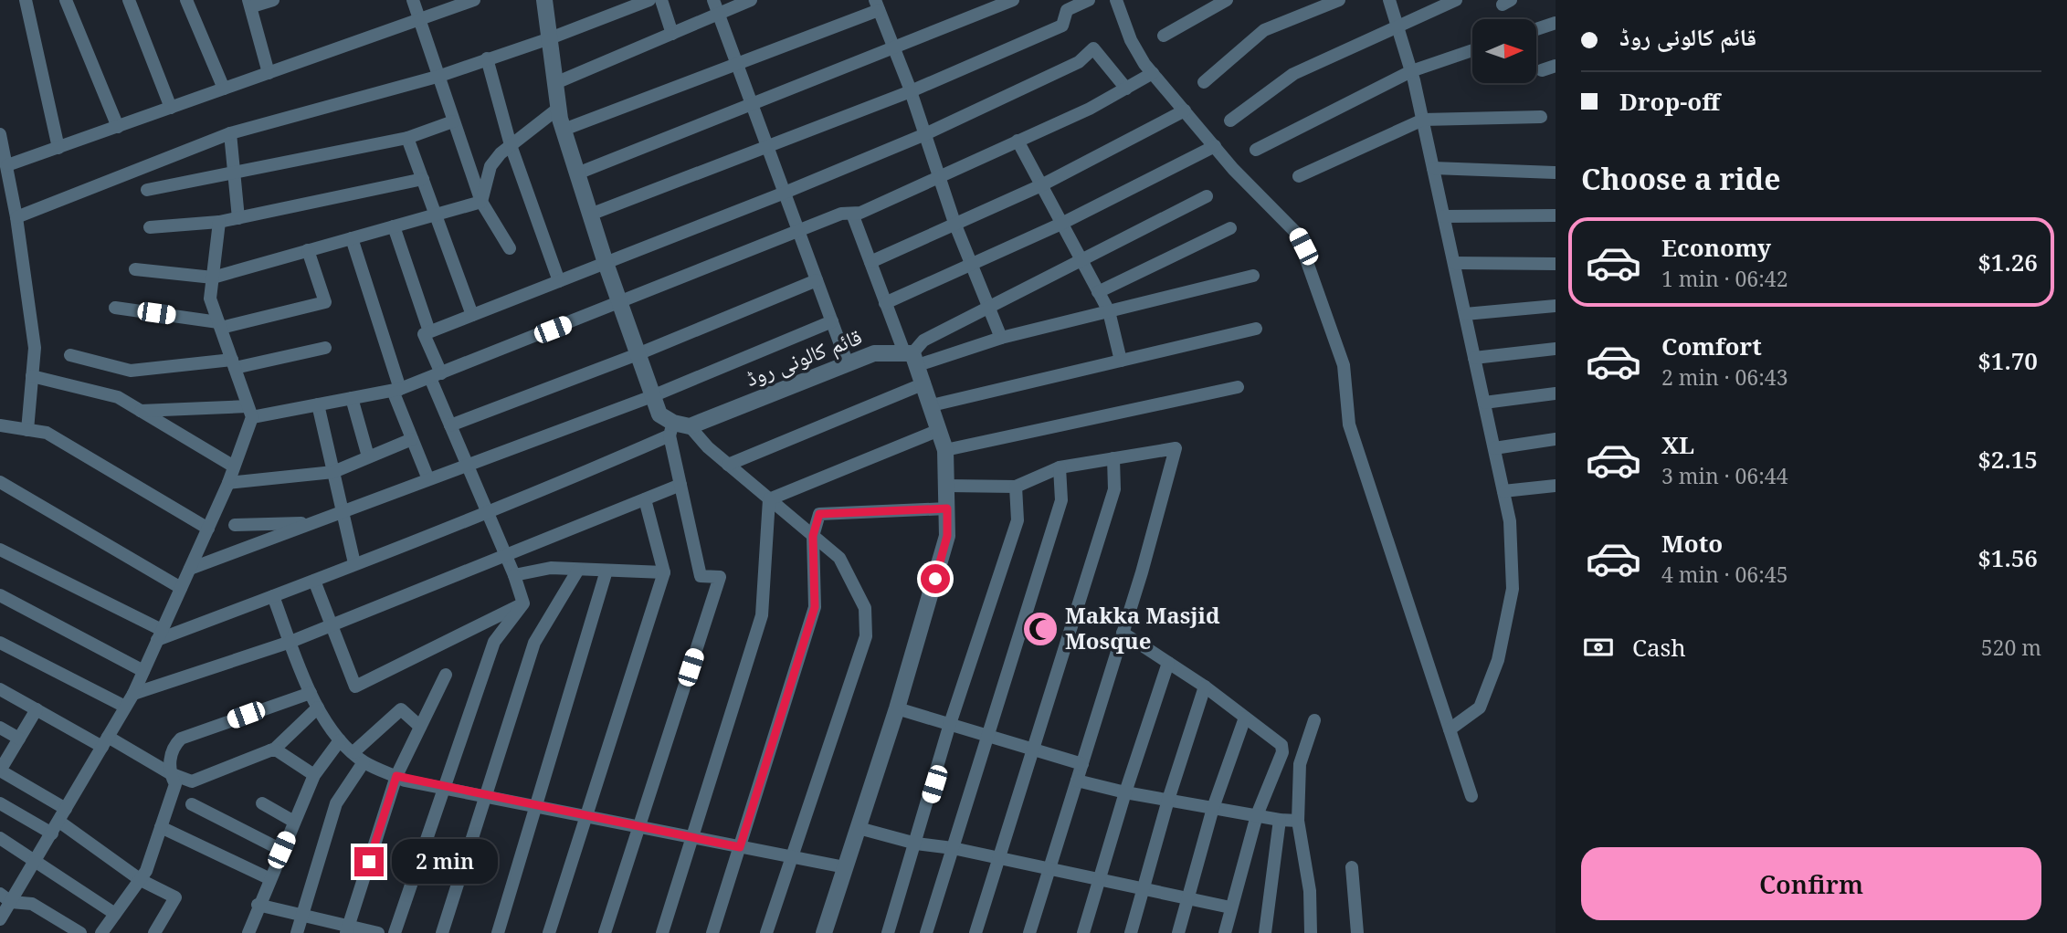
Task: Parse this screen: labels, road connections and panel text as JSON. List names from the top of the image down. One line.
{"streets":{"street":["قائم کالونی روڈ"]},"places":{"mosque":["Makka Masjid Mosque"]},"north":"right","page":{"banner":["قائم کالونی روڈ","Drop-off"],"heading":"Choose a ride","list":[{"name":"Economy","note":"1 min · 06:42","value":"$1.26"},{"name":"Comfort","note":"2 min · 06:43","value":"$1.70"},{"name":"XL","note":"3 min · 06:44","value":"$2.15"},{"name":"Moto","note":"4 min · 06:45","value":"$1.56"}],"pay":["Cash","520 m"],"buttons":"Confirm","bubble":"2 min"}}
